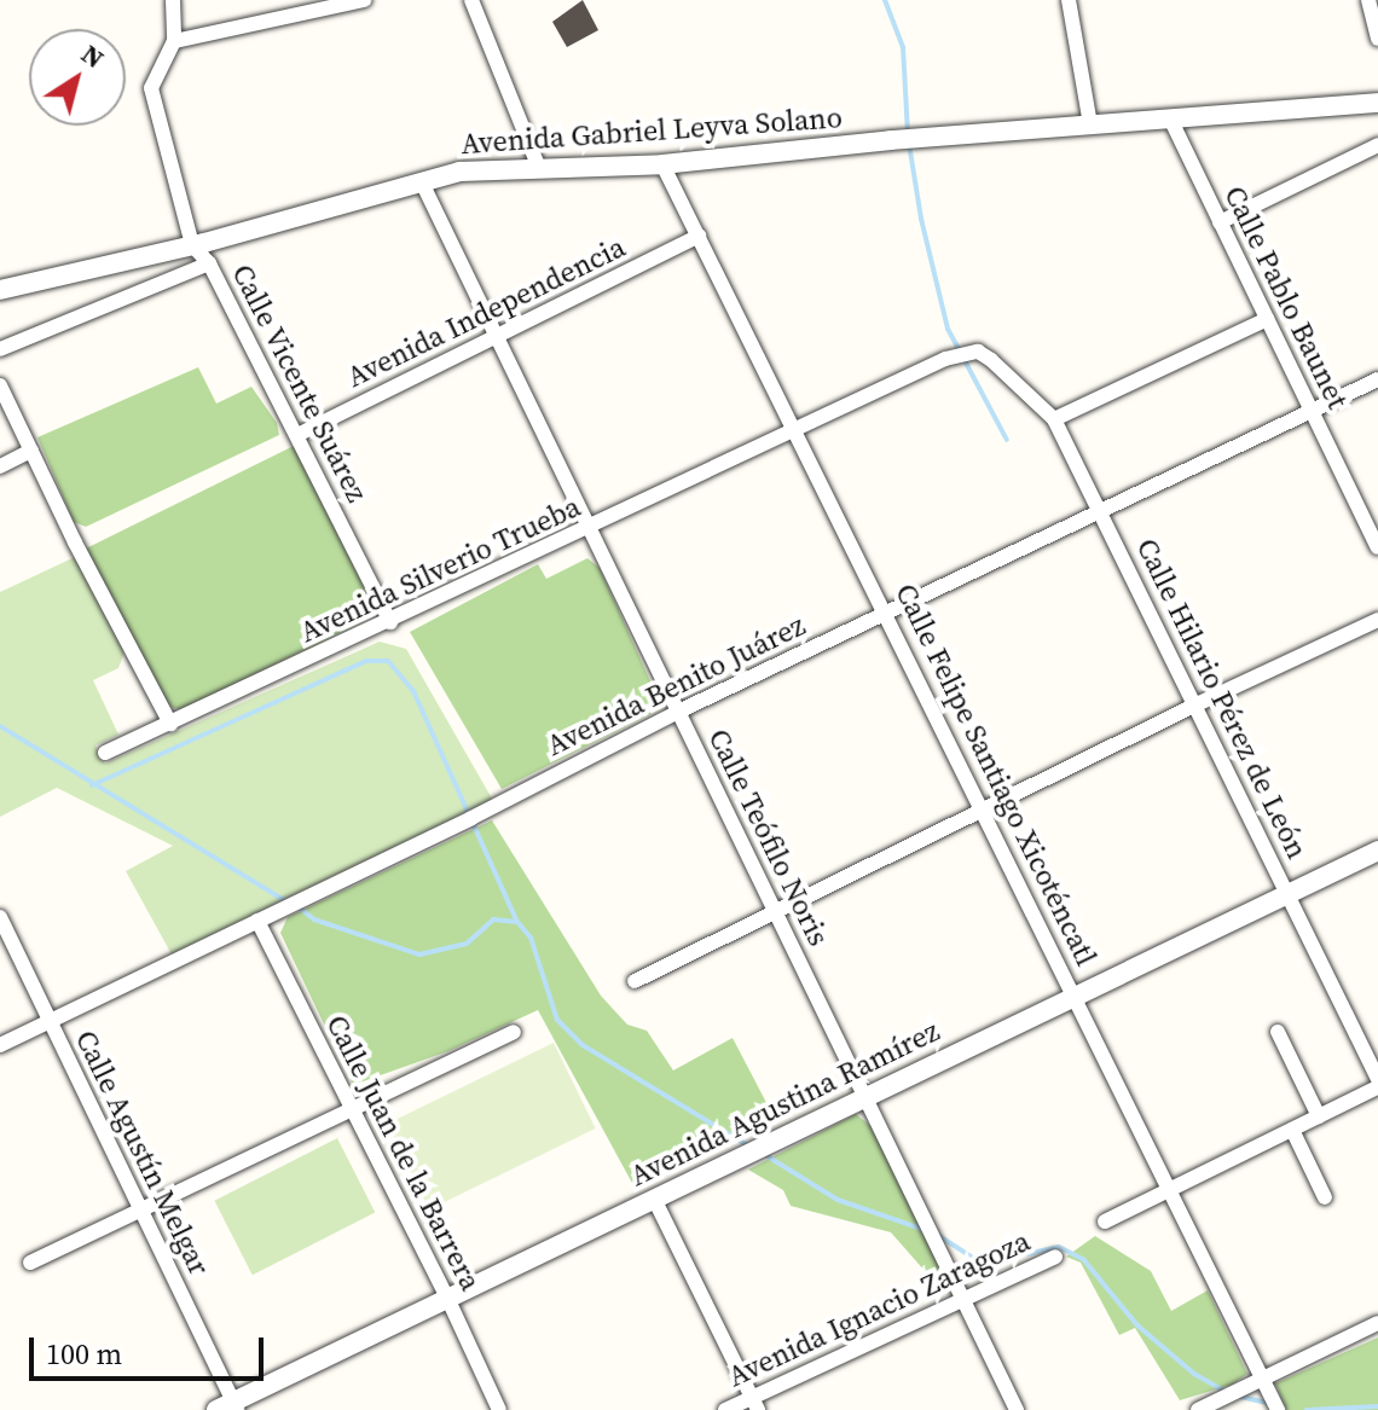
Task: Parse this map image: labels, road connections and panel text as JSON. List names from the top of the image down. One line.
{"streets":{"street":["Avenida Gabriel Leyva Solano","Calle Pablo Baunet","Avenida Independencia","Calle Vicente Suárez","Avenida Silverio Trueba","Avenida Benito Juárez","Calle Hilario Pérez de León","Calle Felipe Santiago Xicoténcatl","Calle Teófilo Noris","Avenida Agustina Ramírez","Calle Agustín Melgar","Calle Juan de la Barrera","Avenida Ignacio Zaragoza"]},"crossings":[["Avenida Gabriel Leyva Solano","Calle Pablo Baunet"],["Avenida Gabriel Leyva Solano","Calle Vicente Suárez"],["Avenida Gabriel Leyva Solano","Calle Felipe Santiago Xicoténcatl"],["Avenida Gabriel Leyva Solano","Calle Teófilo Noris"],["Calle Pablo Baunet","Avenida Benito Juárez"],["Avenida Independencia","Calle Vicente Suárez"],["Avenida Independencia","Calle Felipe Santiago Xicoténcatl"],["Avenida Independencia","Calle Teófilo Noris"],["Calle Vicente Suárez","Avenida Silverio Trueba"],["Avenida Silverio Trueba","Calle Hilario Pérez de León"],["Avenida Silverio Trueba","Calle Felipe Santiago Xicoténcatl"],["Avenida Silverio Trueba","Calle Teófilo Noris"],["Avenida Benito Juárez","Calle Hilario Pérez de León"],["Avenida Benito Juárez","Calle Felipe Santiago Xicoténcatl"],["Avenida Benito Juárez","Calle Teófilo Noris"],["Avenida Benito Juárez","Calle Agustín Melgar"],["Avenida Benito Juárez","Calle Juan de la Barrera"],["Calle Hilario Pérez de León","Avenida Agustina Ramírez"],["Calle Felipe Santiago Xicoténcatl","Avenida Agustina Ramírez"],["Calle Teófilo Noris","Avenida Agustina Ramírez"],["Calle Teófilo Noris","Avenida Ignacio Zaragoza"],["Avenida Agustina Ramírez","Calle Agustín Melgar"],["Avenida Agustina Ramírez","Calle Juan de la Barrera"]],"scale_bar":"100 m","north":"top right"}
